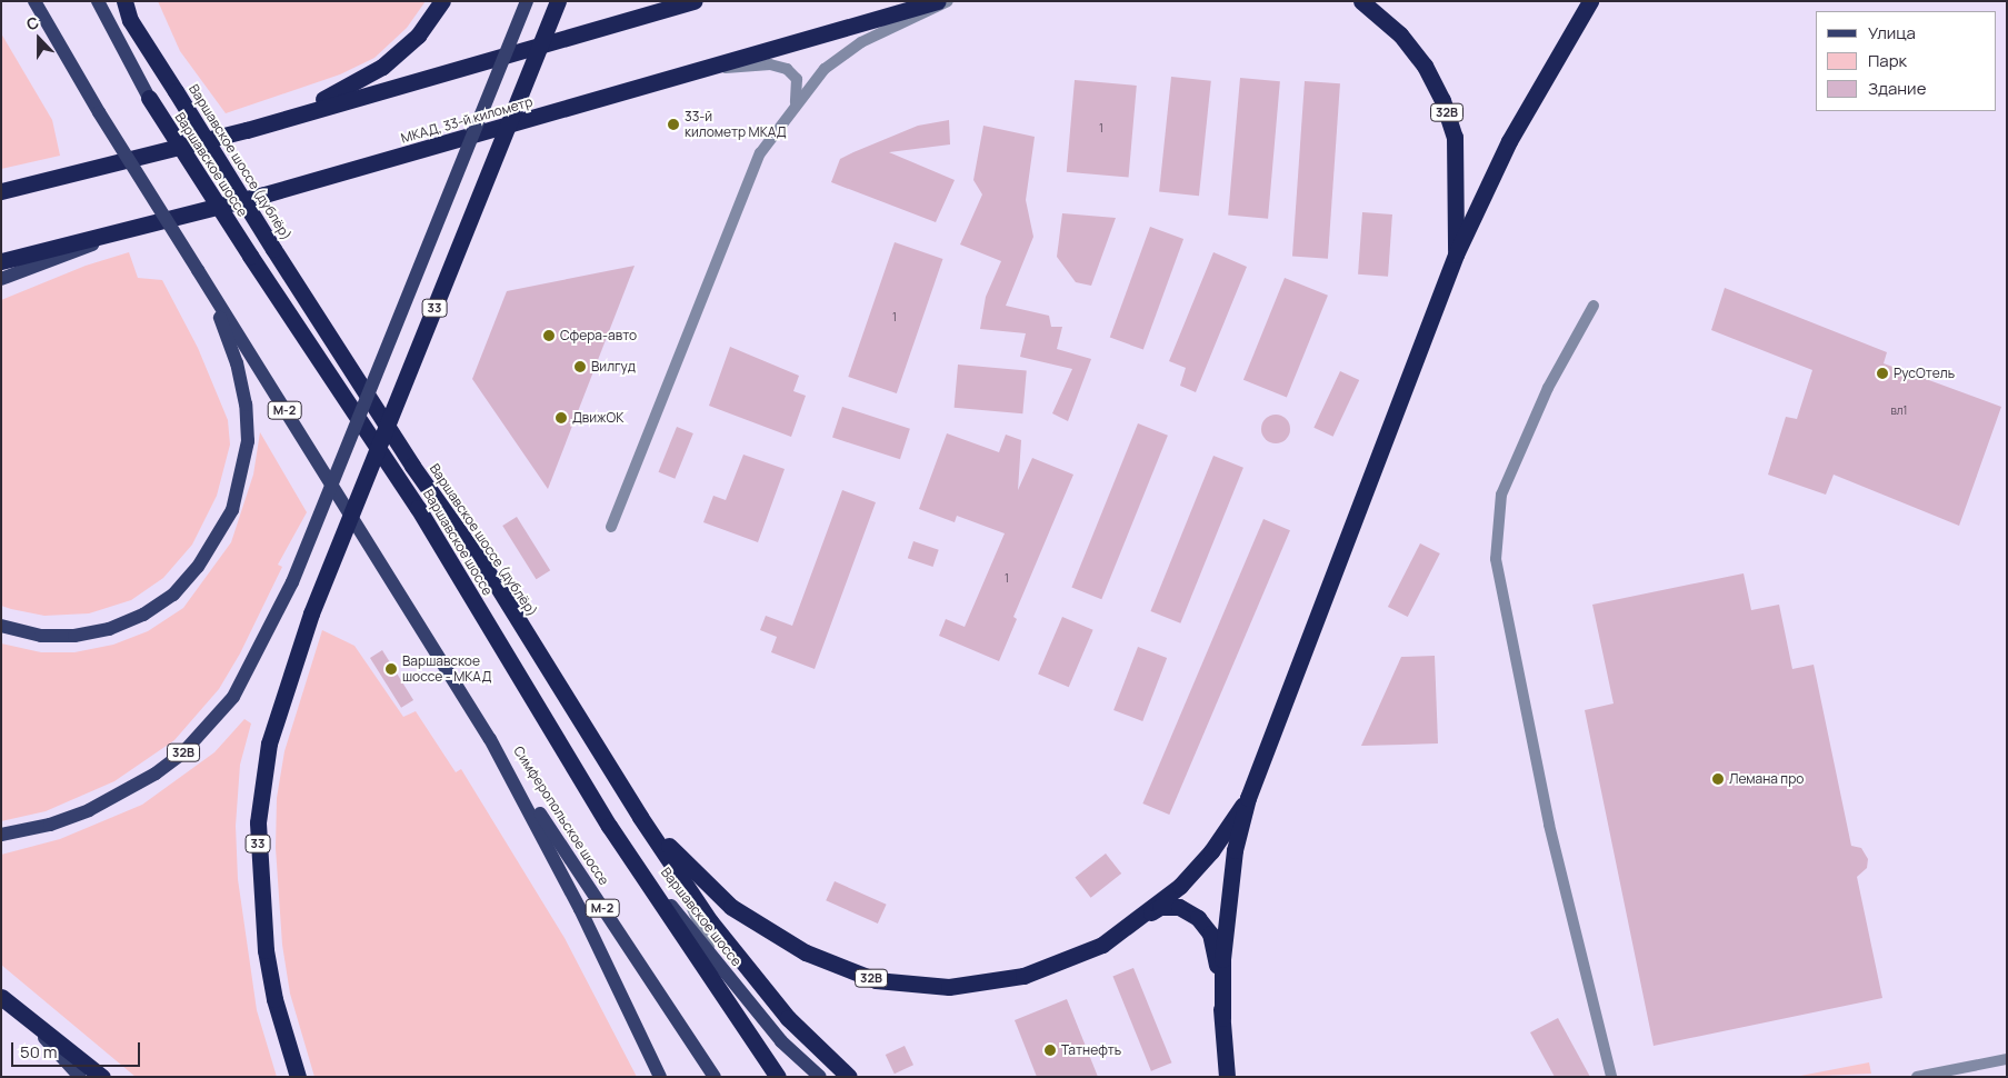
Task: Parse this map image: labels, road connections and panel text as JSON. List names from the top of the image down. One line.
{"streets":{"highway":["32B","МКАД, 33-й километр","Варшавское шоссе (дублёр)","Варшавское шоссе","33"],"main road":["М-2","Симферопольское шоссе"]},"crossings":[["32B","Варшавское шоссе (дублёр)"],["М-2","Симферопольское шоссе"]],"places":["33-й километр МКАД","Сфера-авто","Вилгуд","РусОтель","ДвижОК","Варшавское шоссе - МКАД","Лемана про","Татнефть"],"house_numbers":["1","1","вл1","1"],"legend":["Улица","Парк","Здание"],"scale_bar":"50 m","north":"top"}
